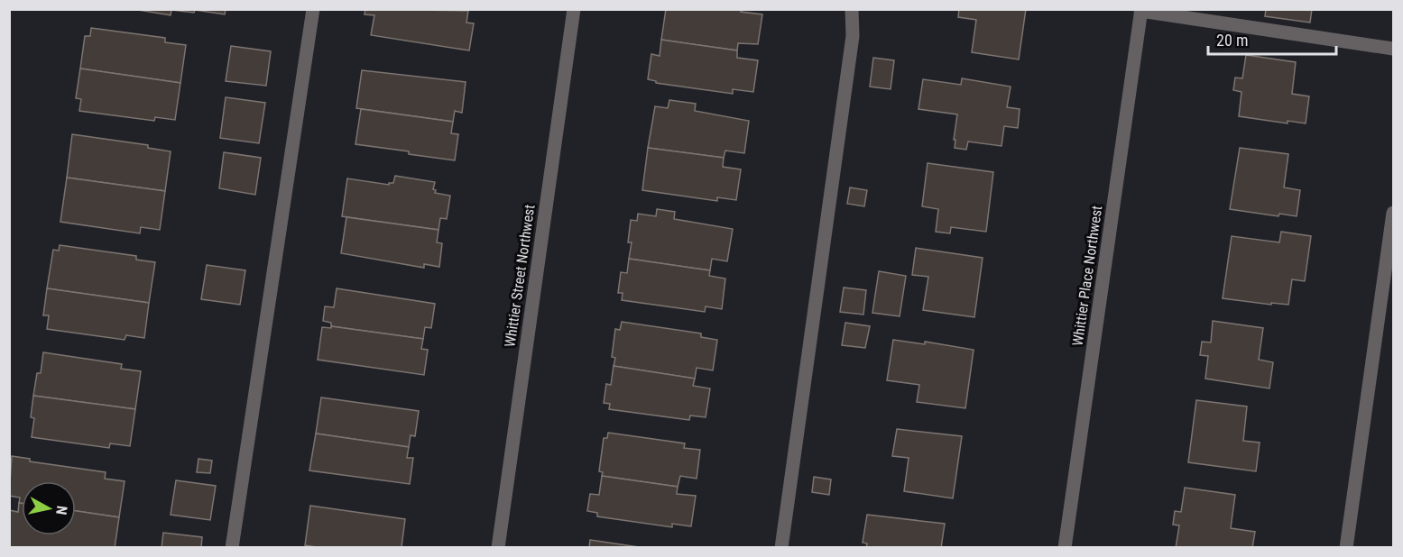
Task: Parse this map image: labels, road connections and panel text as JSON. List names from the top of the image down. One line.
{"streets":{"street":["Whittier Street Northwest","Whittier Place Northwest"]},"scale_bar":"20 m","north":"right"}
